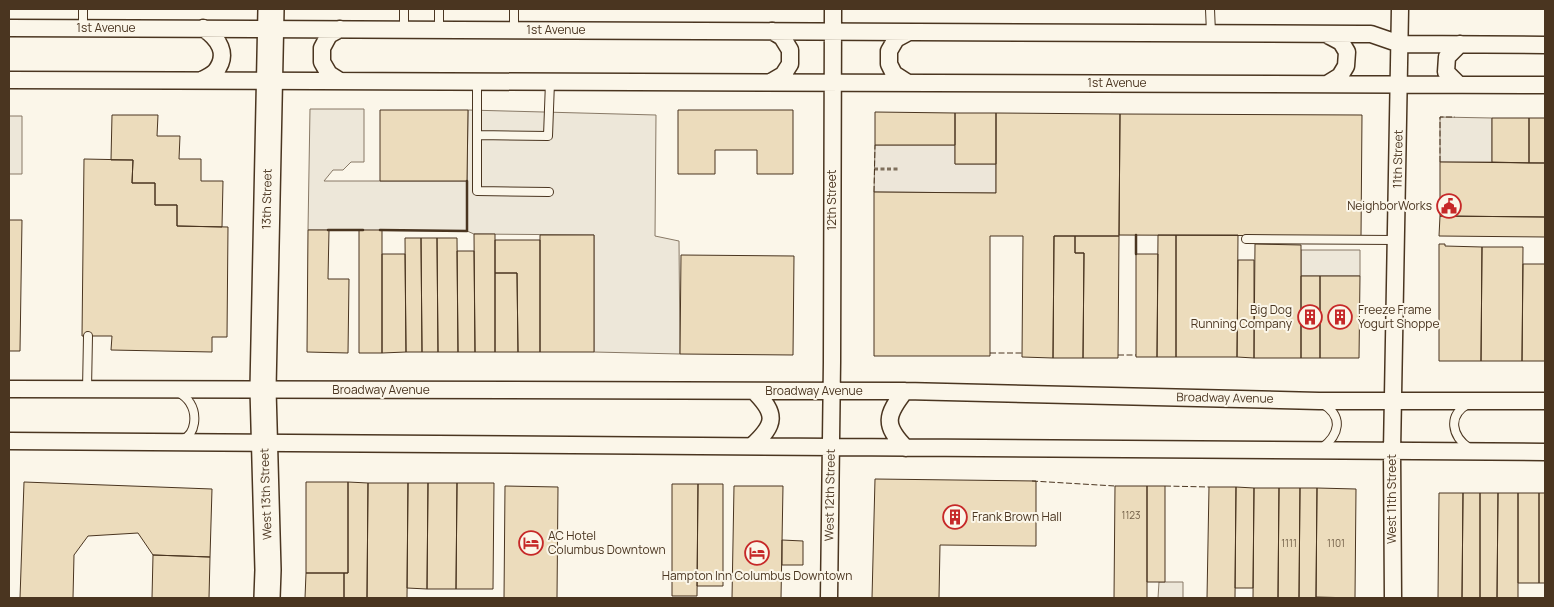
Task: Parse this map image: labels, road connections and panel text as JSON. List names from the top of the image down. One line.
{"streets":{"main road":["13th Street","West 13th Street"],"street":["1st Avenue","11th Street","12th Street","Broadway Avenue","West 12th Street","West 11th Street"]},"crossings":[["1st Avenue","11th Street"],["1st Avenue","13th Street"],["1st Avenue","12th Street"],["11th Street","Broadway Avenue"],["11th Street","West 11th Street"],["13th Street","Broadway Avenue"],["13th Street","West 13th Street"],["12th Street","Broadway Avenue"],["12th Street","West 12th Street"],["Broadway Avenue","West 13th Street"],["Broadway Avenue","West 12th Street"],["Broadway Avenue","West 11th Street"]],"places":{"public building":["NeighborWorks"],"building":["Big Dog Running Company","Freeze Frame Yogurt Shoppe","Frank Brown Hall"],"hotel":["AC Hotel Columbus Downtown","Hampton Inn Columbus Downtown"]},"house_numbers":["1123","1111","1101"]}
